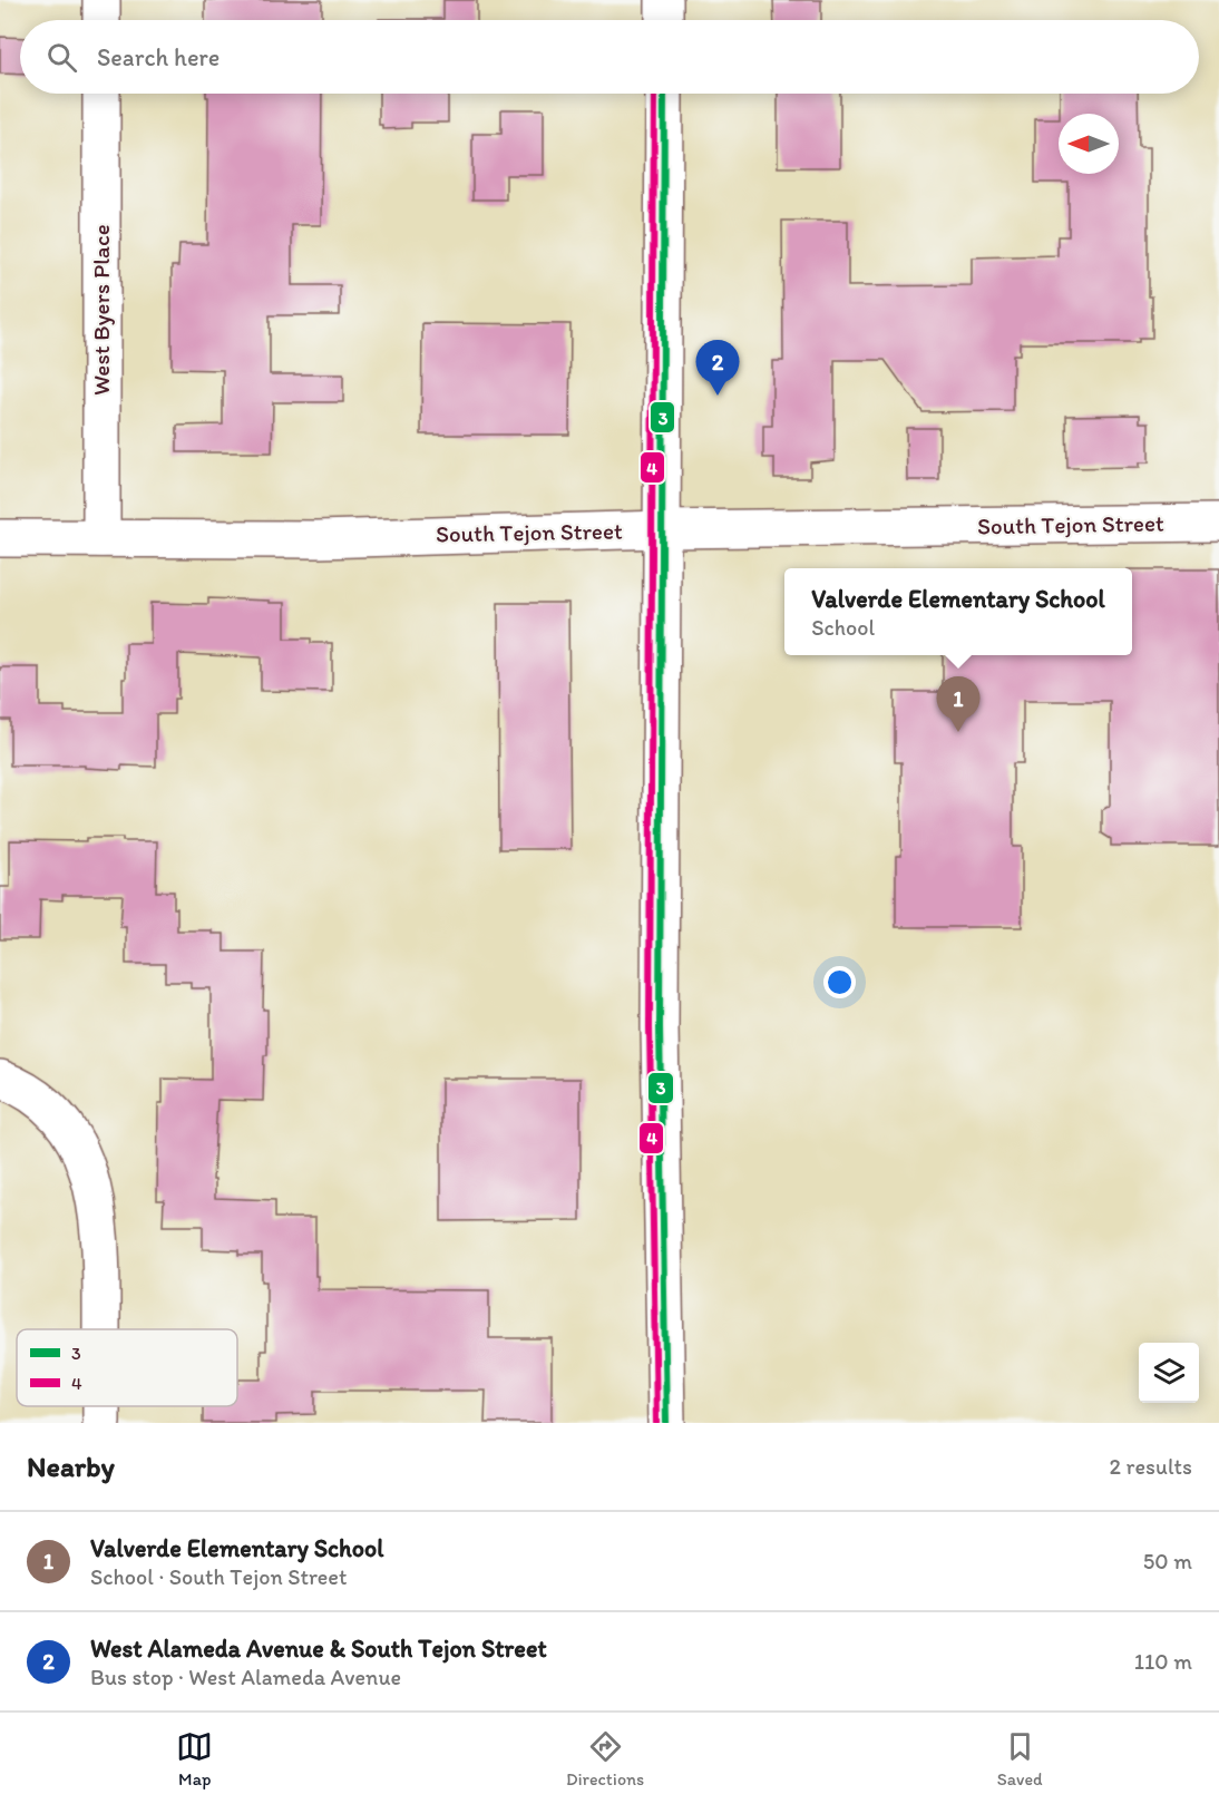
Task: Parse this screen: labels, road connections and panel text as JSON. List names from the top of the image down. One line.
{"streets":{"street":["West Byers Place","South Tejon Street"]},"crossings":[["West Byers Place","South Tejon Street"]],"lines":["transit line 3","transit line 4"],"legend":["3","4"],"north":"left","page":{"search":"Search here","pins":["2","1"],"popup":["Valverde Elementary School","School"],"heading":["Nearby","2 results"],"list":[{"mark":"1","name":"Valverde Elementary School","note":"School · South Tejon Street","value":"50 m"},{"mark":"2","name":"West Alameda Avenue & South Tejon Street","note":"Bus stop · West Alameda Avenue","value":"110 m"}],"nav":["Map","Directions","Saved"]}}
